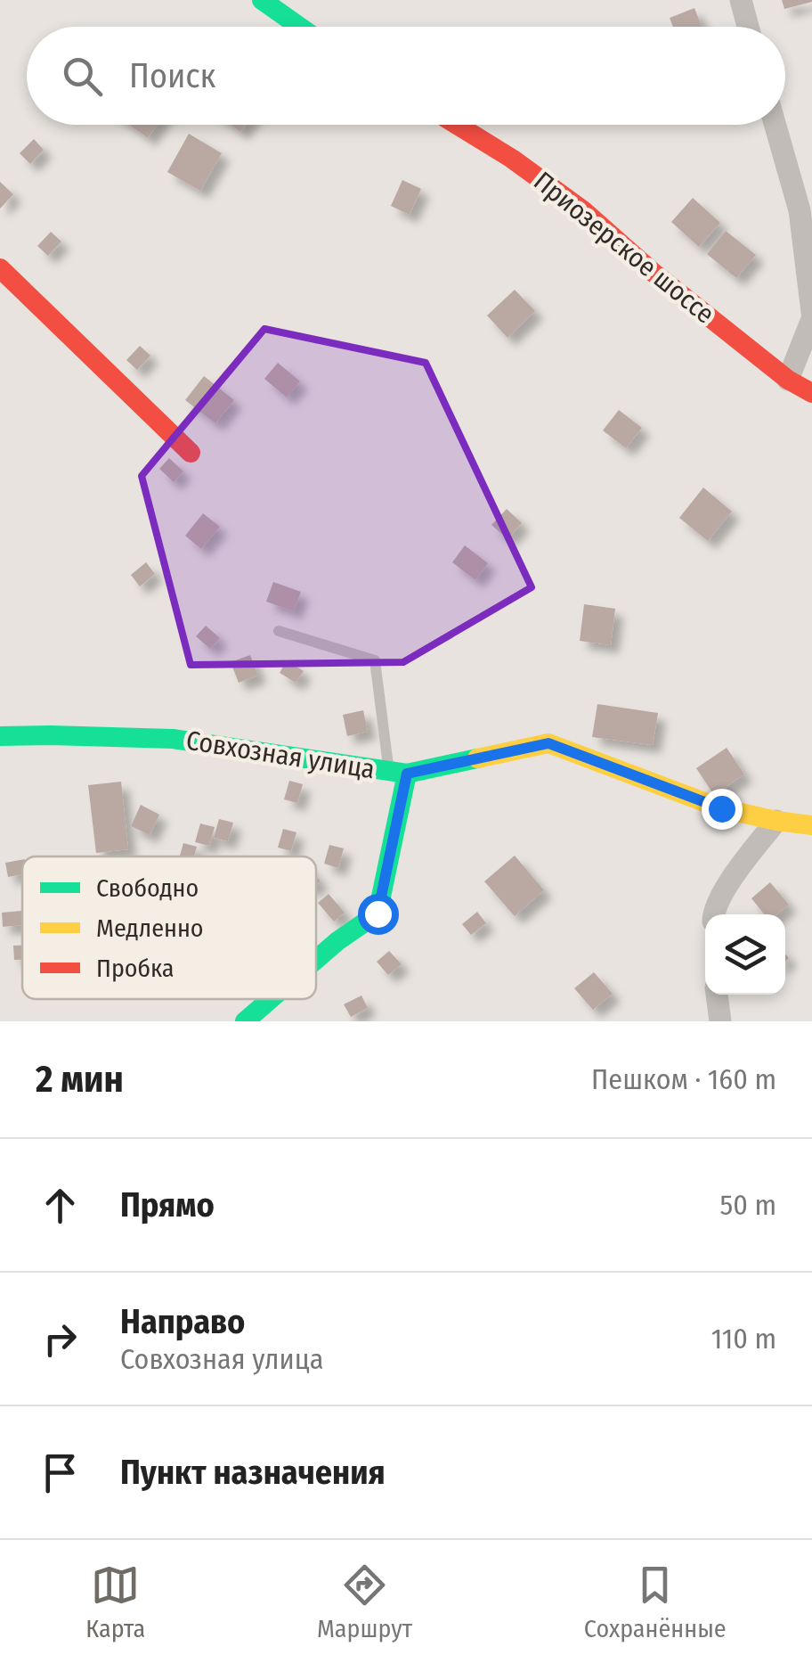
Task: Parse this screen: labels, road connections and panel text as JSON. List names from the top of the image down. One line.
{"streets":{"street":["Приозерское шоссе","Совхозная улица"]},"legend":["Свободно","Медленно","Пробка"],"page":{"search":"Поиск","heading":["2 мин","Пешком · 160 m"],"list":[["Прямо","50 m"],["Направо","Совхозная улица","110 m"],"Пункт назначения"],"nav":["Карта","Маршрут","Сохранённые"]}}
